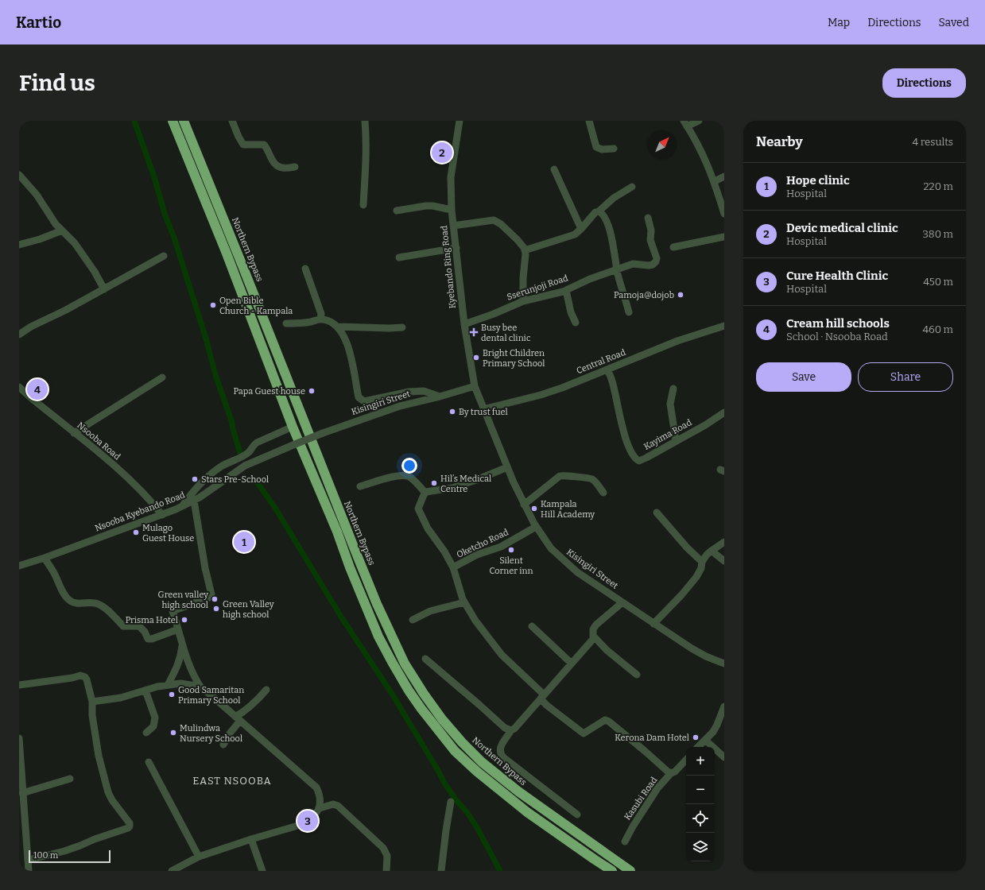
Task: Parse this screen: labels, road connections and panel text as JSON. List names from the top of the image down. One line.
{"streets":{"highway":["Northern Bypass"],"street":["Kyebando Ring Road","Sserunjoji Road","Central Road","Kisingiri Street","Kayima Road","Nsooba Road","Nsooba Kyebando Road","Oketcho Road","Kasubi Road"]},"crossings":[["Kyebando Ring Road","Sserunjoji Road"],["Kyebando Ring Road","Central Road"],["Kyebando Ring Road","Kisingiri Street"],["Central Road","Kisingiri Street"],["Central Road","Kayima Road"],["Kisingiri Street","Nsooba Kyebando Road"],["Kisingiri Street","Oketcho Road"],["Nsooba Road","Nsooba Kyebando Road"]],"districts":["EAST NSOOBA"],"places":{"other":["Pamoja@dojob","Open Bible Church - Kampala","Bright Children Primary School","Papa Guest house","By trust fuel","Stars Pre-School","Hil’s Medical Centre","Kampala Hill Academy","Mulago Guest House","Silent Corner inn","Green valley high school","Green Valley high school","Prisma Hotel","Good Samaritan Primary School","Mulindwa Nursery School","Kerona Dam Hotel"],"health":["Busy bee dental clinic"]},"scale_bar":"100 m","north":"top right","page":{"header":"Kartio","nav":["Map","Directions","Saved"],"buttons":["Directions",["Save","Share"]],"title":"Find us","heading":["Nearby","4 results"],"pins":["2","4","1","3"],"list":[{"mark":"1","name":"Hope clinic","note":"Hospital","value":"220 m"},{"mark":"2","name":"Devic medical clinic","note":"Hospital","value":"380 m"},{"mark":"3","name":"Cure Health Clinic","note":"Hospital","value":"450 m"},{"mark":"4","name":"Cream hill schools","note":"School · Nsooba Road","value":"460 m"}],"map_buttons":["+","−"],"scale":"100 m"}}
